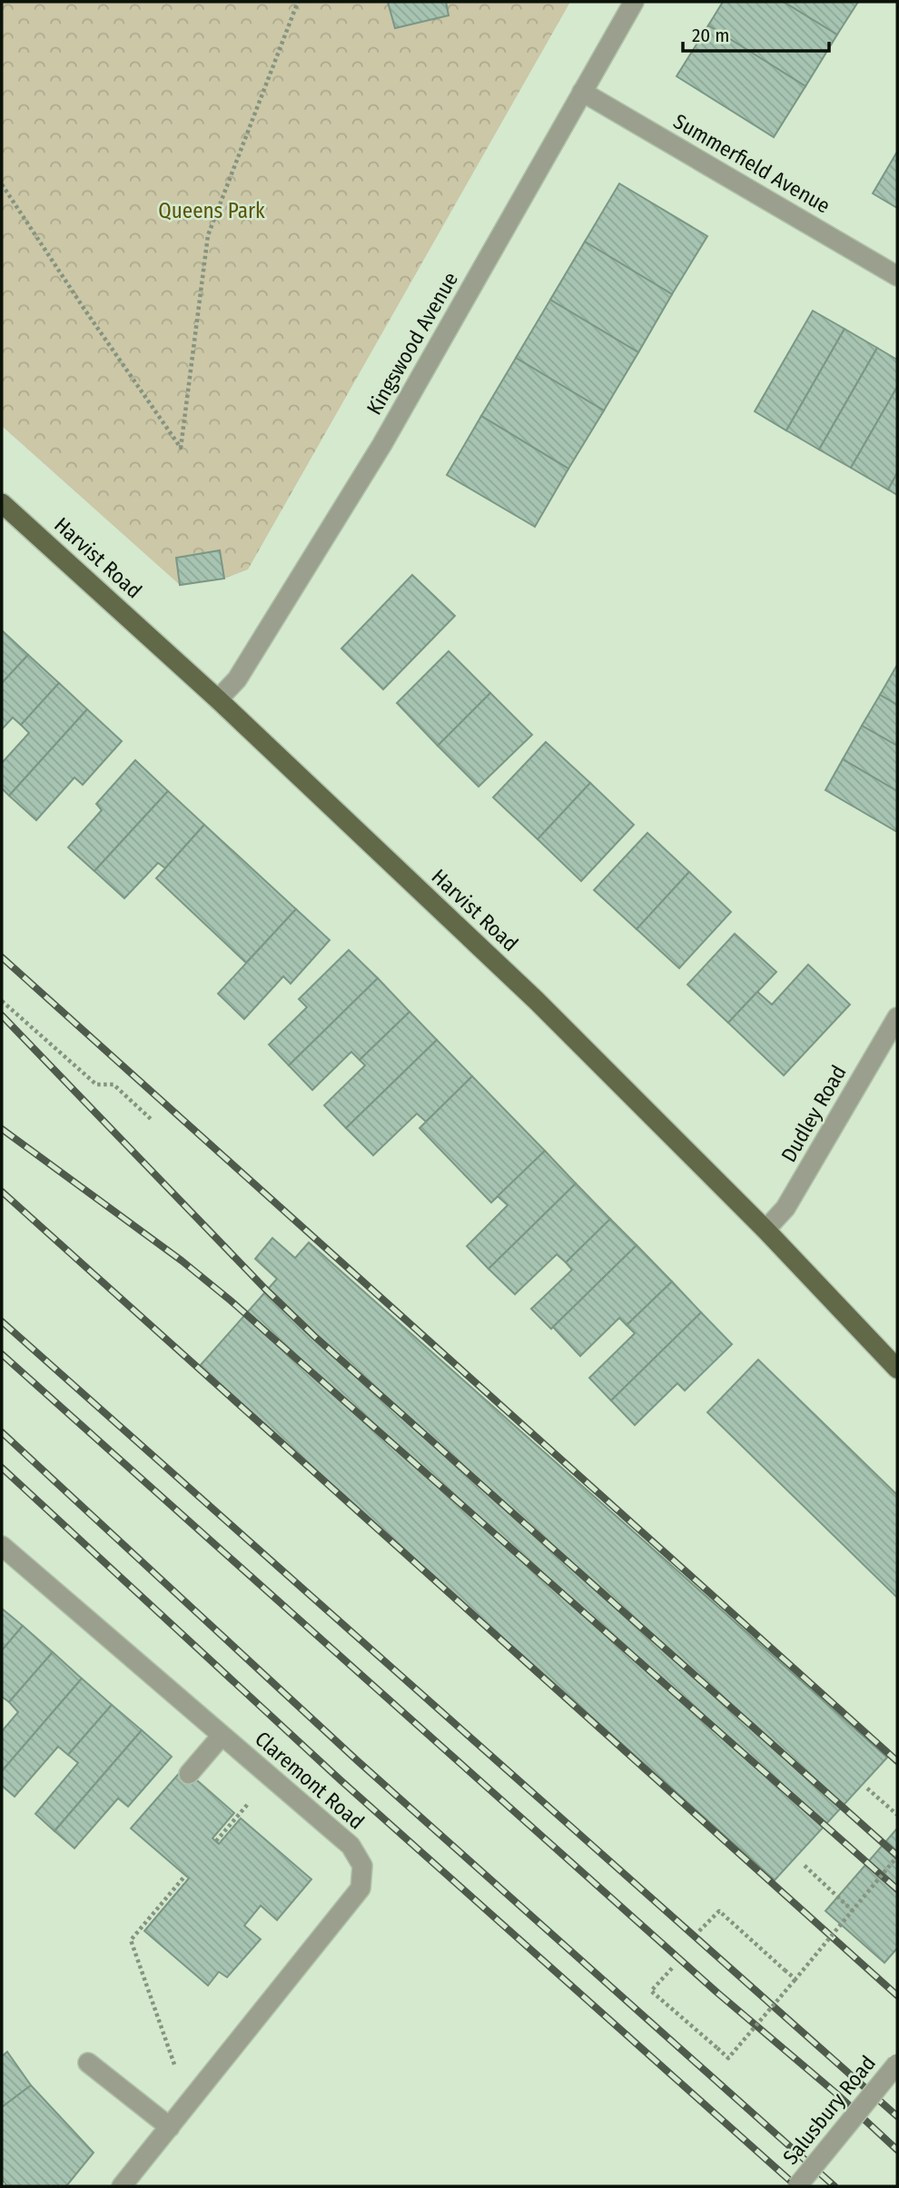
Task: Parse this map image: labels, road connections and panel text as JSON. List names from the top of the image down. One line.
{"streets":{"main road":["Harvist Road"],"street":["Summerfield Avenue","Kingswood Avenue","Dudley Road","Claremont Road","Salusbury Road"]},"crossings":[["Summerfield Avenue","Kingswood Avenue"],["Kingswood Avenue","Harvist Road"],["Harvist Road","Dudley Road"]],"parks":["Queens Park"],"scale_bar":"20 m"}
